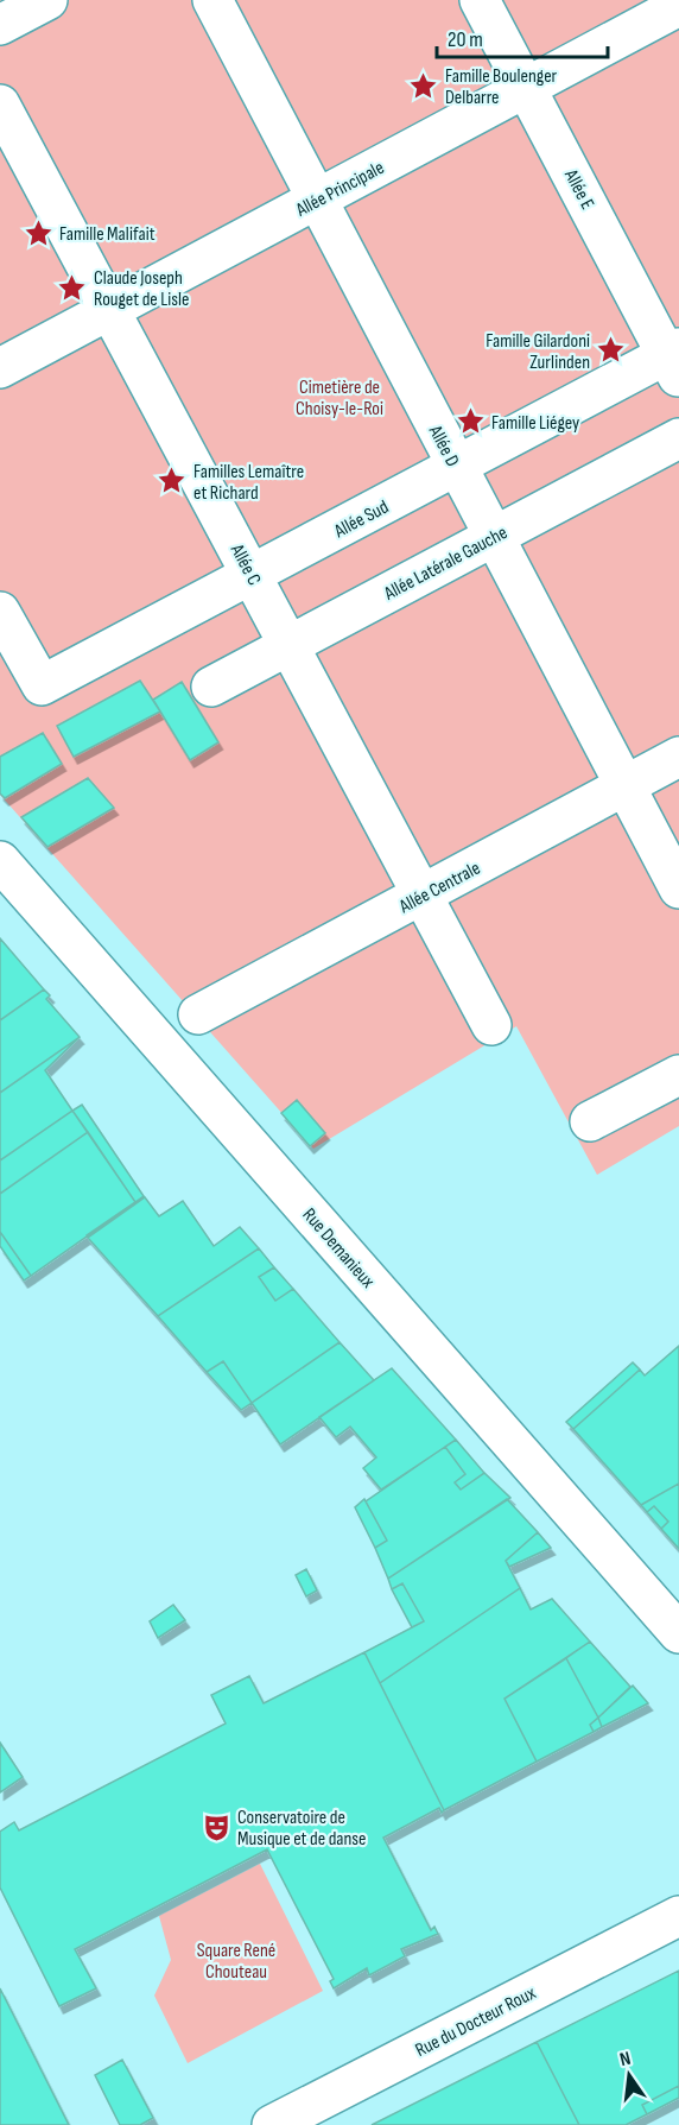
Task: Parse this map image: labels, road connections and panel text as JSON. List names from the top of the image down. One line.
{"streets":{"street":["Allée Principale","Allée E","Allée D","Allée Sud","Allée Latérale Gauche","Allée C","Allée Centrale","Rue Demanieux","Rue du Docteur Roux"]},"crossings":[["Allée Principale","Allée E"],["Allée Principale","Allée D"],["Allée Principale","Allée C"],["Allée E","Allée Sud"],["Allée D","Allée Sud"],["Allée D","Allée Latérale Gauche"],["Allée D","Allée Centrale"],["Allée Sud","Allée C"],["Allée Latérale Gauche","Allée C"],["Allée C","Allée Centrale"]],"parks":["Cimetière de Choisy-le-Roi","Square René Chouteau"],"places":{"place":["Famille Boulenger Delbarre","Famille Malifait","Claude Joseph Rouget de Lisle","Famille Gilardoni Zurlinden","Famille Liégey","Familles Lemaître et Richard"],"theatre":["Conservatoire de Musique et de danse"]},"scale_bar":"20 m","north":"top"}
